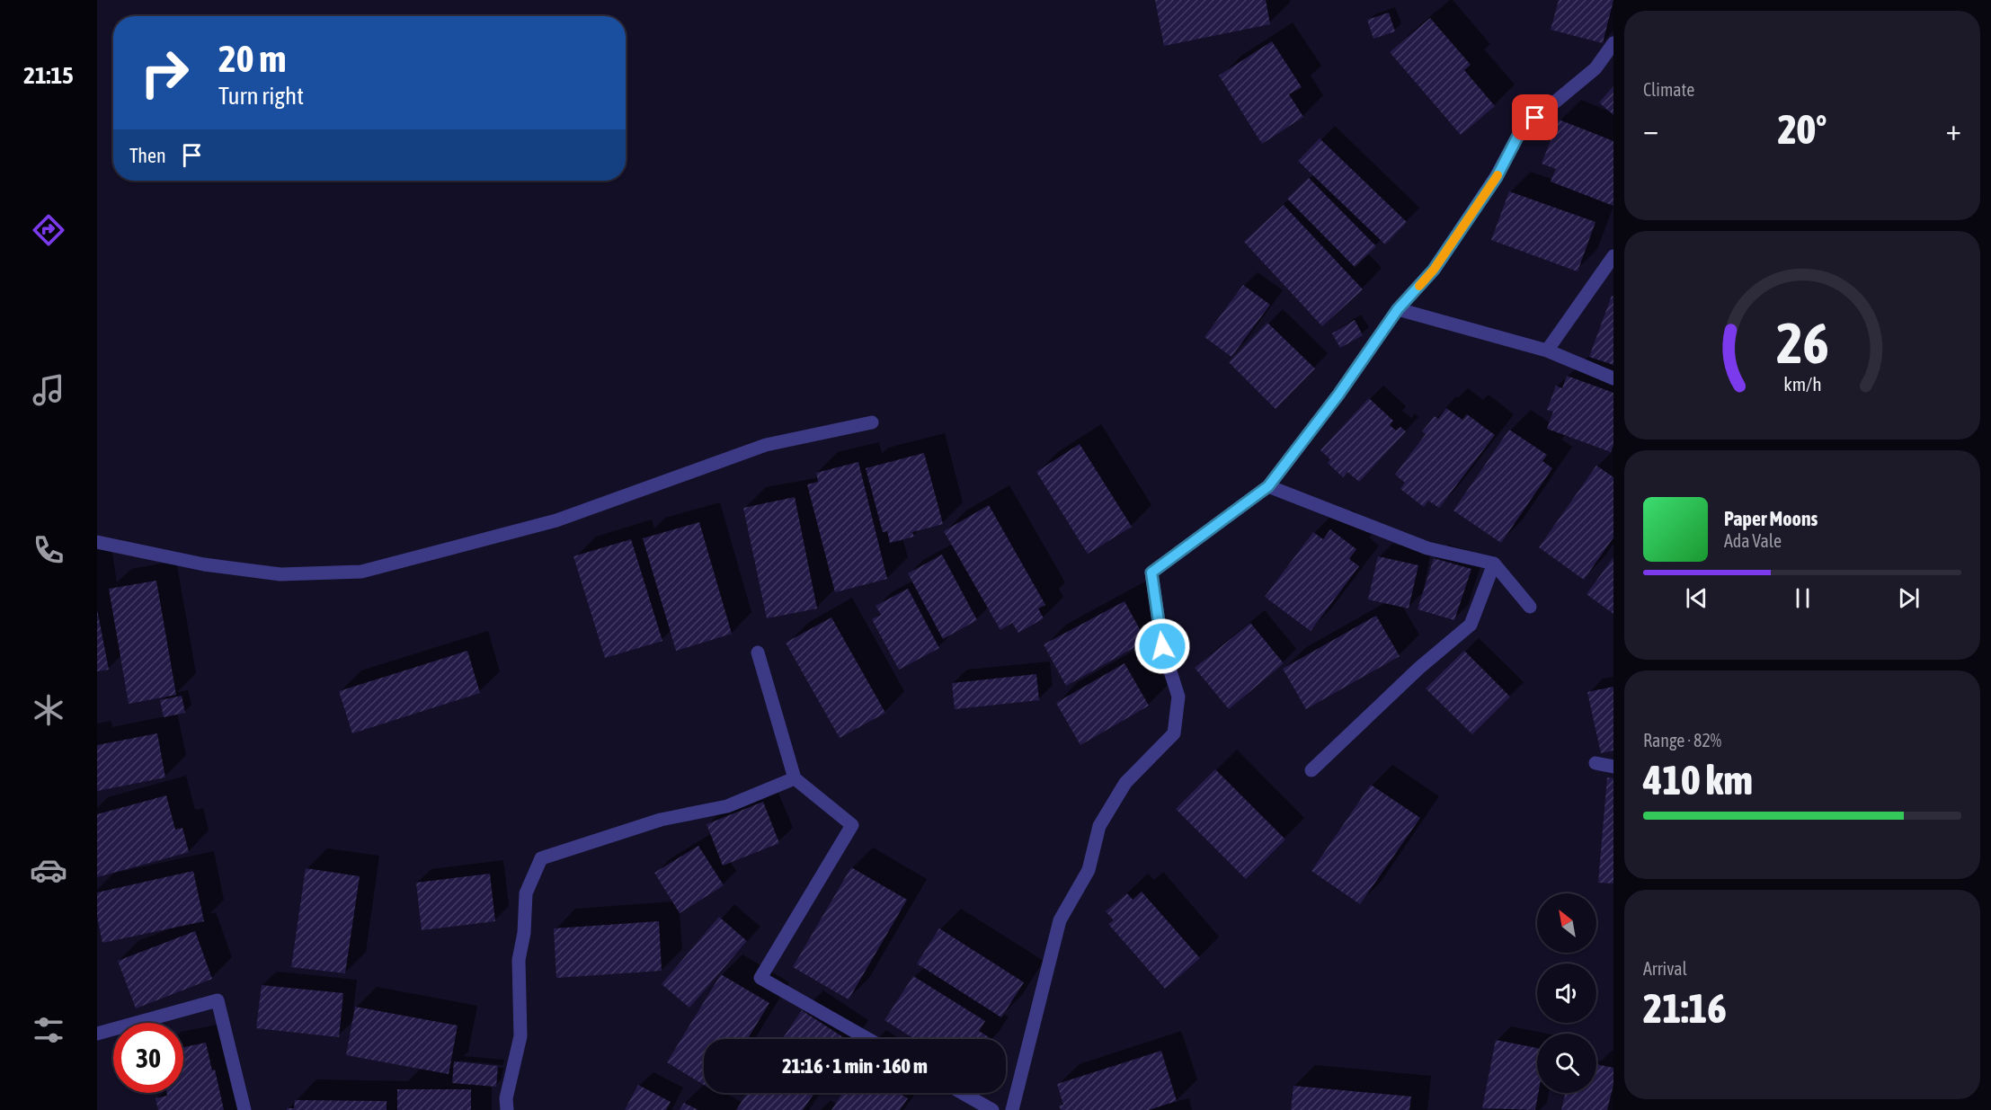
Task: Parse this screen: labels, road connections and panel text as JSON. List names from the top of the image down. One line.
{"north":"top left","page":{"tabs":"21:15","tile":["Climate",["Range · 82%","410 km"],["Arrival","21:16"]],"turn":["20 m","Turn right"],"heat":["−","20°","+"],"then":"Then","song":["Paper Moons","Ada Vale"],"limit":"30","trip":"21:16 · 1 min · 160 m","gauge":["26","km/h"]}}
